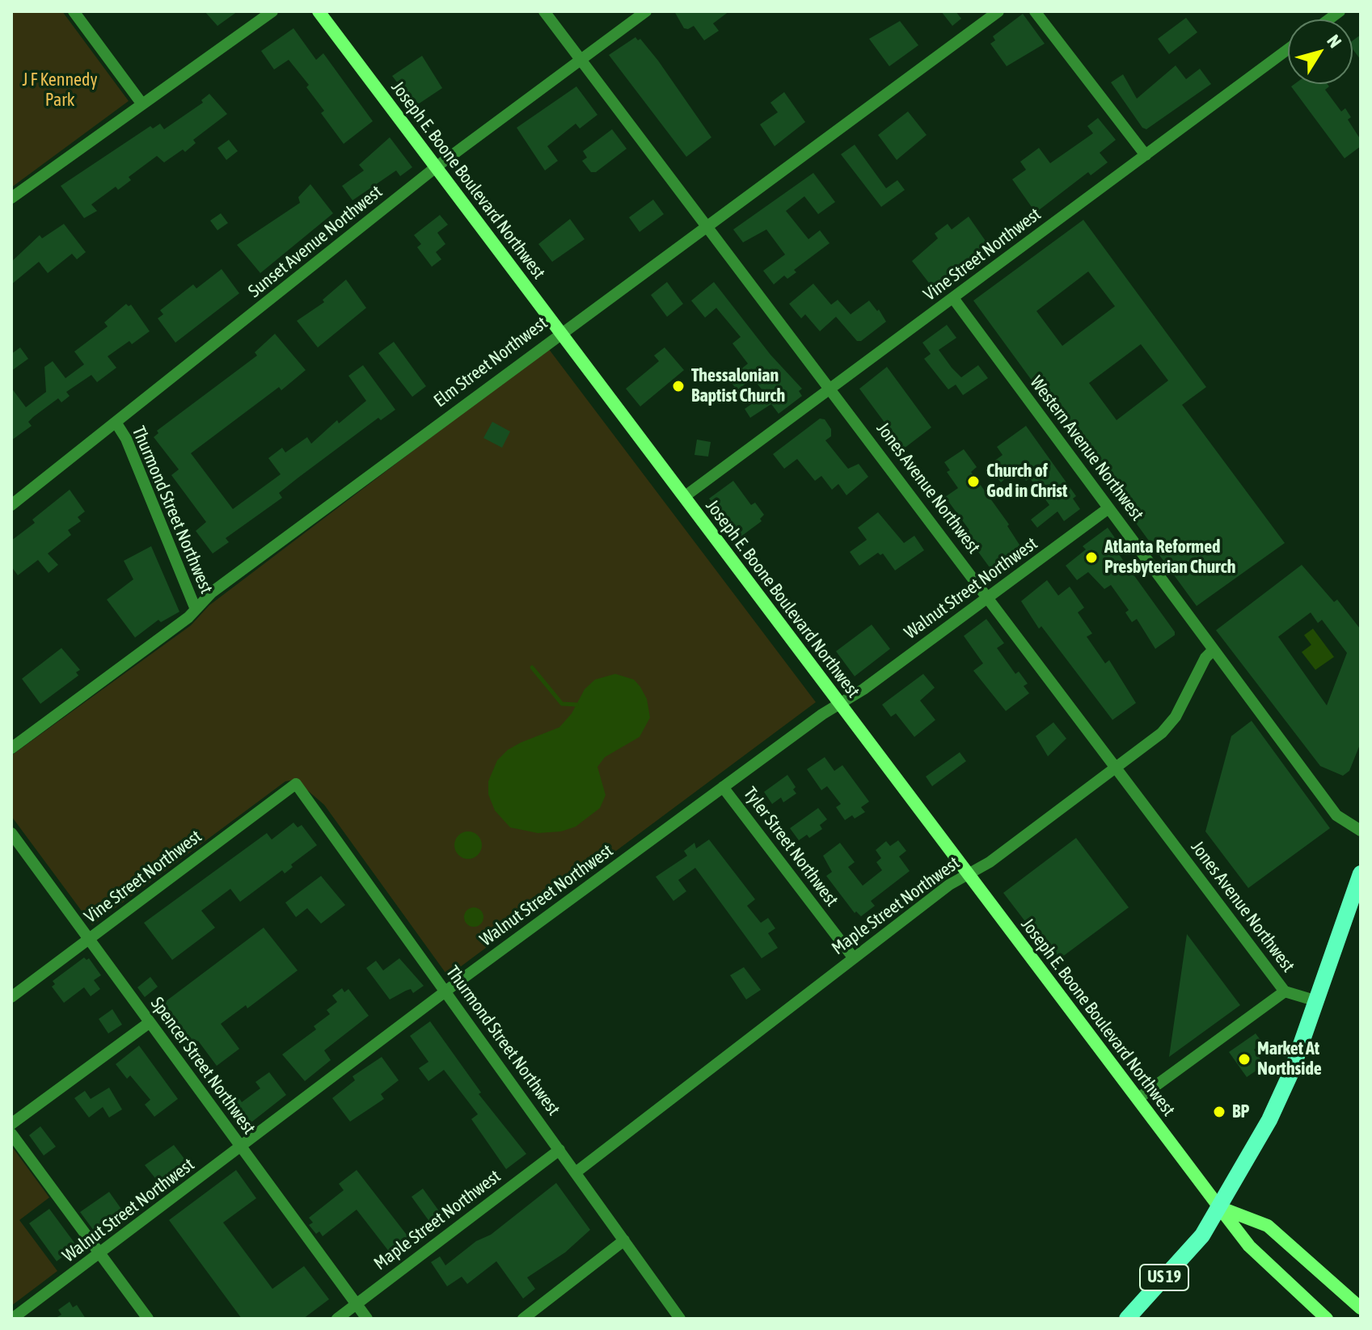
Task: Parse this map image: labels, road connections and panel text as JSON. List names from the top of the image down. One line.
{"streets":{"main road":["Joseph E. Boone Boulevard Northwest","US 19"],"street":["Sunset Avenue Northwest","Vine Street Northwest","Elm Street Northwest","Western Avenue Northwest","Jones Avenue Northwest","Thurmond Street Northwest","Walnut Street Northwest","Tyler Street Northwest","Maple Street Northwest","Spencer Street Northwest"]},"crossings":[["Joseph E. Boone Boulevard Northwest","Sunset Avenue Northwest"],["Joseph E. Boone Boulevard Northwest","Vine Street Northwest"],["Joseph E. Boone Boulevard Northwest","Elm Street Northwest"],["Joseph E. Boone Boulevard Northwest","Walnut Street Northwest"],["Joseph E. Boone Boulevard Northwest","Maple Street Northwest"],["Joseph E. Boone Boulevard Northwest","US 19"],["Sunset Avenue Northwest","Jones Avenue Northwest"],["Sunset Avenue Northwest","Thurmond Street Northwest"],["Vine Street Northwest","Western Avenue Northwest"],["Vine Street Northwest","Jones Avenue Northwest"],["Vine Street Northwest","Thurmond Street Northwest"],["Vine Street Northwest","Spencer Street Northwest"],["Elm Street Northwest","Jones Avenue Northwest"],["Elm Street Northwest","Thurmond Street Northwest"],["Western Avenue Northwest","Walnut Street Northwest"],["Western Avenue Northwest","Maple Street Northwest"],["Jones Avenue Northwest","Walnut Street Northwest"],["Jones Avenue Northwest","Maple Street Northwest"],["Jones Avenue Northwest","US 19"],["Thurmond Street Northwest","Walnut Street Northwest"],["Thurmond Street Northwest","Maple Street Northwest"],["Walnut Street Northwest","Tyler Street Northwest"],["Walnut Street Northwest","Spencer Street Northwest"],["Tyler Street Northwest","Maple Street Northwest"],["Maple Street Northwest","Spencer Street Northwest"]],"parks":["J F Kennedy Park"],"places":["Thessalonian Baptist Church","Church of God in Christ","Atlanta Reformed Presbyterian Church","Market At Northside","BP"],"north":"top right"}
